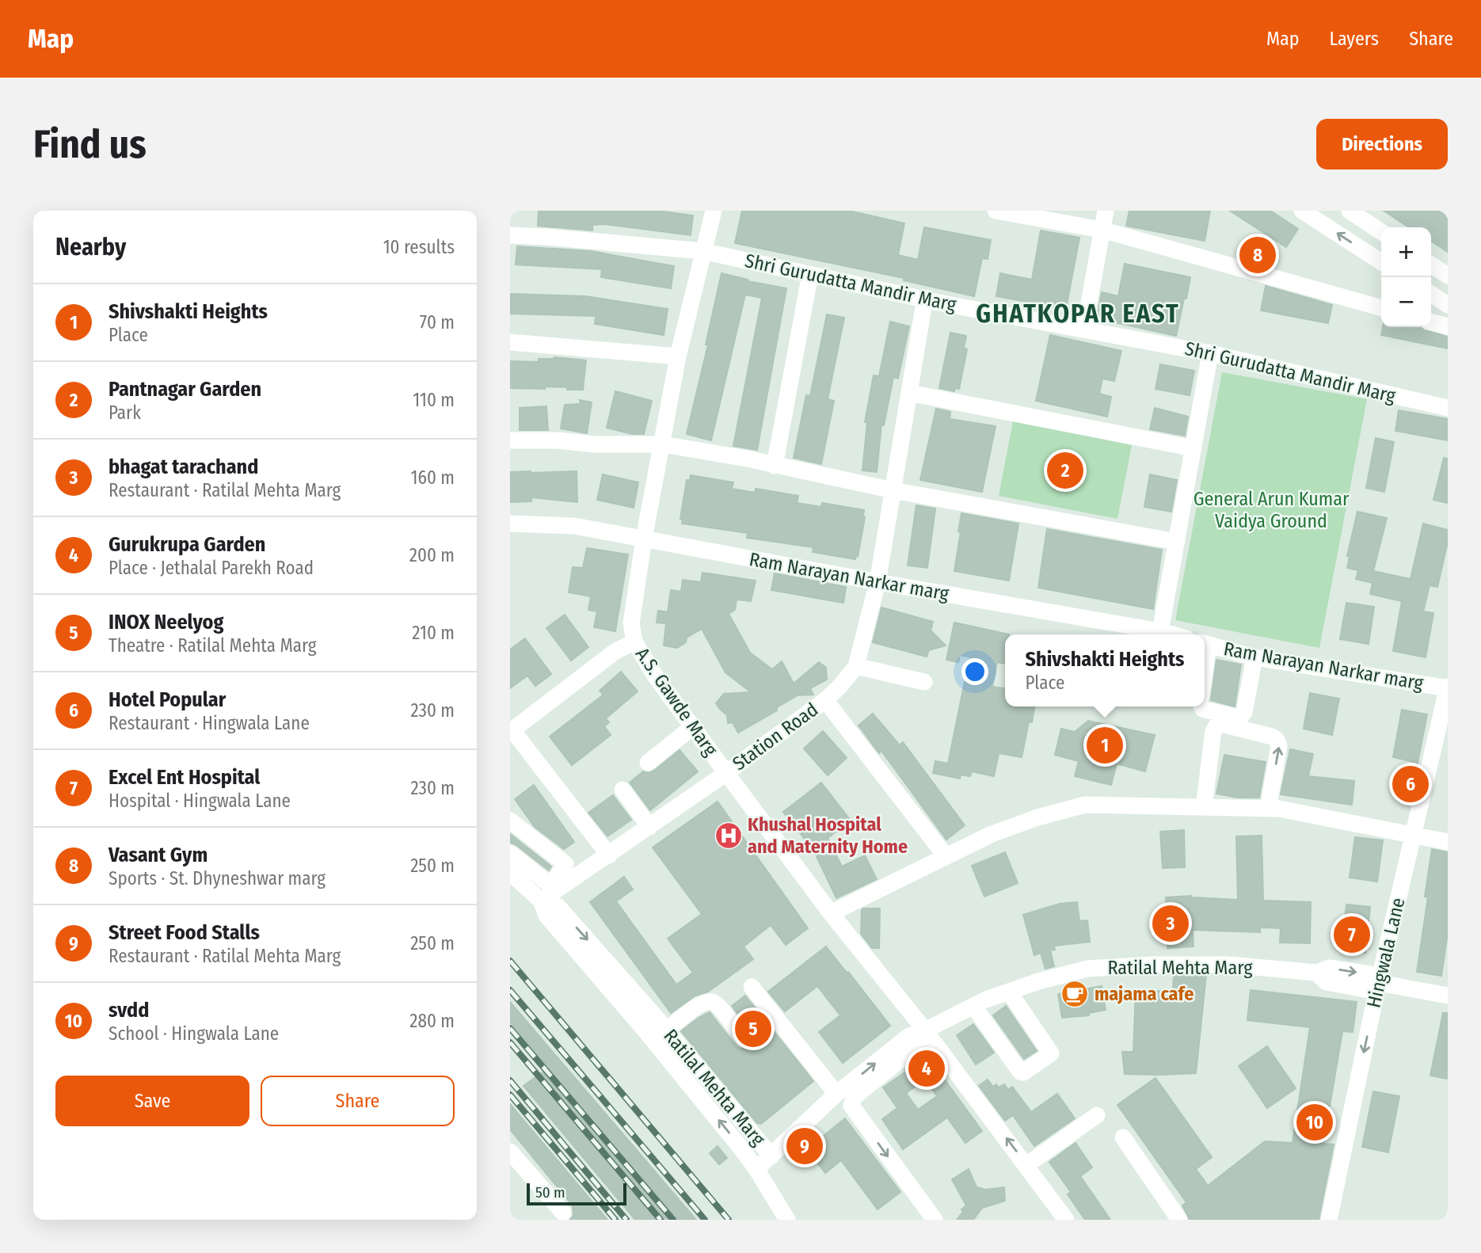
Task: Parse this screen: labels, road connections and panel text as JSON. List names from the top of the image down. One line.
{"streets":{"street":["Shri Gurudatta Mandir Marg","Ram Narayan Narkar marg","A.S. Gawde Marg","Station Road","Hingwala Lane","Ratilal Mehta Marg"]},"crossings":[["Shri Gurudatta Mandir Marg","A.S. Gawde Marg"],["Ram Narayan Narkar marg","A.S. Gawde Marg"],["Ram Narayan Narkar marg","Hingwala Lane"],["A.S. Gawde Marg","Station Road"],["A.S. Gawde Marg","Ratilal Mehta Marg"],["Station Road","Ratilal Mehta Marg"],["Hingwala Lane","Ratilal Mehta Marg"]],"one_way":["Hingwala Lane"],"districts":["GHATKOPAR EAST"],"parks":["General Arun Kumar Vaidya Ground"],"places":{"hospital":["Khushal Hospital and Maternity Home"],"cafe":["majama cafe"]},"scale_bar":"50 m","page":{"header":"Map","nav":["Map","Layers","Share"],"buttons":["Directions",["Save","Share"]],"title":"Find us","heading":["Nearby","10 results"],"map_buttons":["+","−"],"pins":["8","2","1","6","3","7","5","4","10","9"],"list":[{"mark":"1","name":"Shivshakti Heights","note":"Place","value":"70 m"},{"mark":"2","name":"Pantnagar Garden","note":"Park","value":"110 m"},{"mark":"3","name":"bhagat tarachand","note":"Restaurant · Ratilal Mehta Marg","value":"160 m"},{"mark":"4","name":"Gurukrupa Garden","note":"Place · Jethalal Parekh Road","value":"200 m"},{"mark":"5","name":"INOX Neelyog","note":"Theatre · Ratilal Mehta Marg","value":"210 m"},{"mark":"6","name":"Hotel Popular","note":"Restaurant · Hingwala Lane","value":"230 m"},{"mark":"7","name":"Excel Ent Hospital","note":"Hospital · Hingwala Lane","value":"230 m"},{"mark":"8","name":"Vasant Gym","note":"Sports · St. Dhyneshwar marg","value":"250 m"},{"mark":"9","name":"Street Food Stalls","note":"Restaurant · Ratilal Mehta Marg","value":"250 m"},{"mark":"10","name":"svdd","note":"School · Hingwala Lane","value":"280 m"}],"popup":["Shivshakti Heights","Place"],"scale":"50 m"}}
